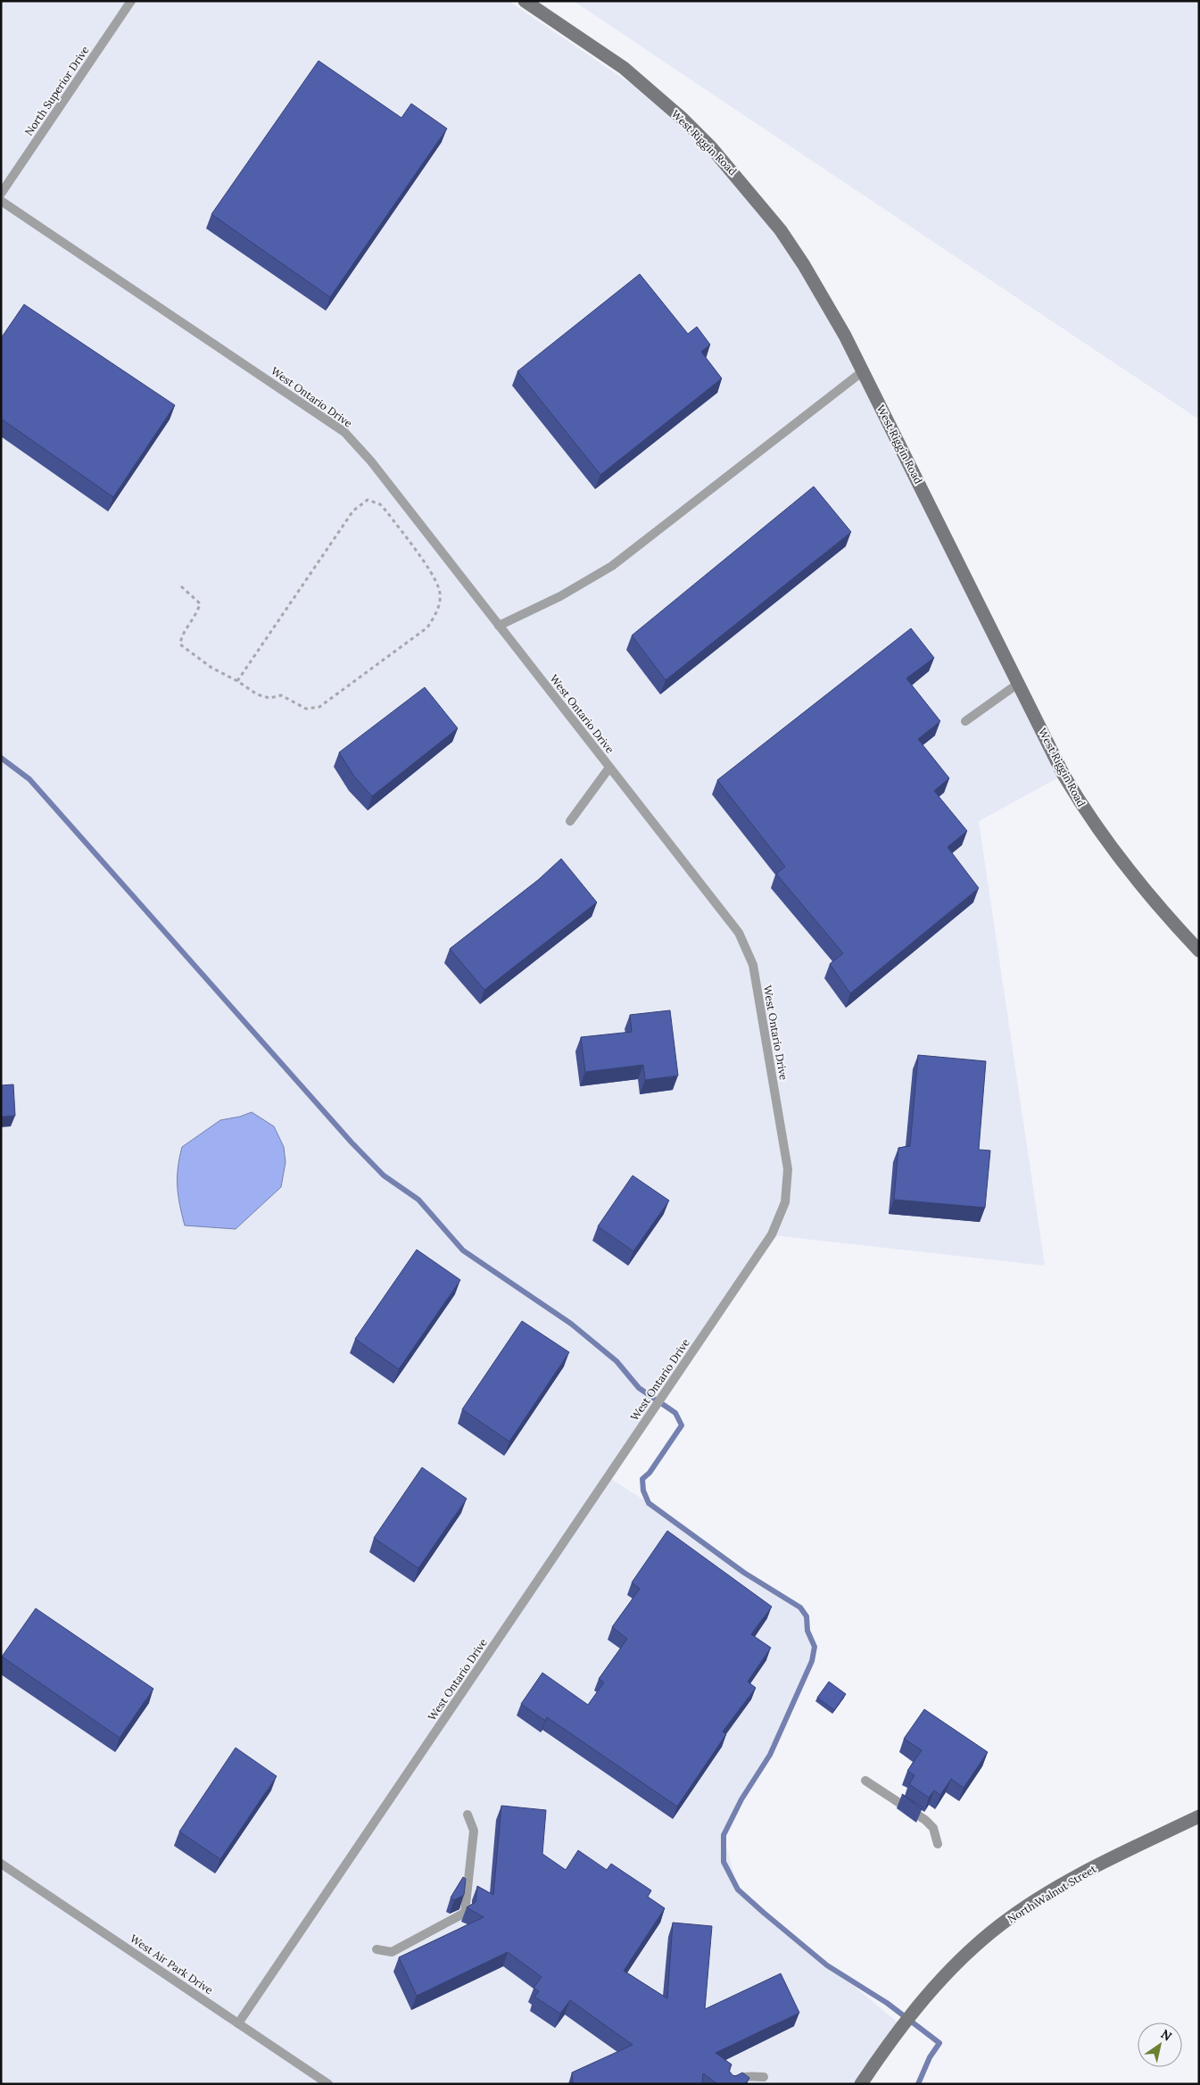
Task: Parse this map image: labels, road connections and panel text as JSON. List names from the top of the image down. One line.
{"streets":{"street":["West Riggin Road","North Walnut Street"],"lane":["North Superior Drive","West Ontario Drive","West Air Park Drive"]},"crossings":[["West Ontario Drive","West Air Park Drive"]],"north":"top right"}
